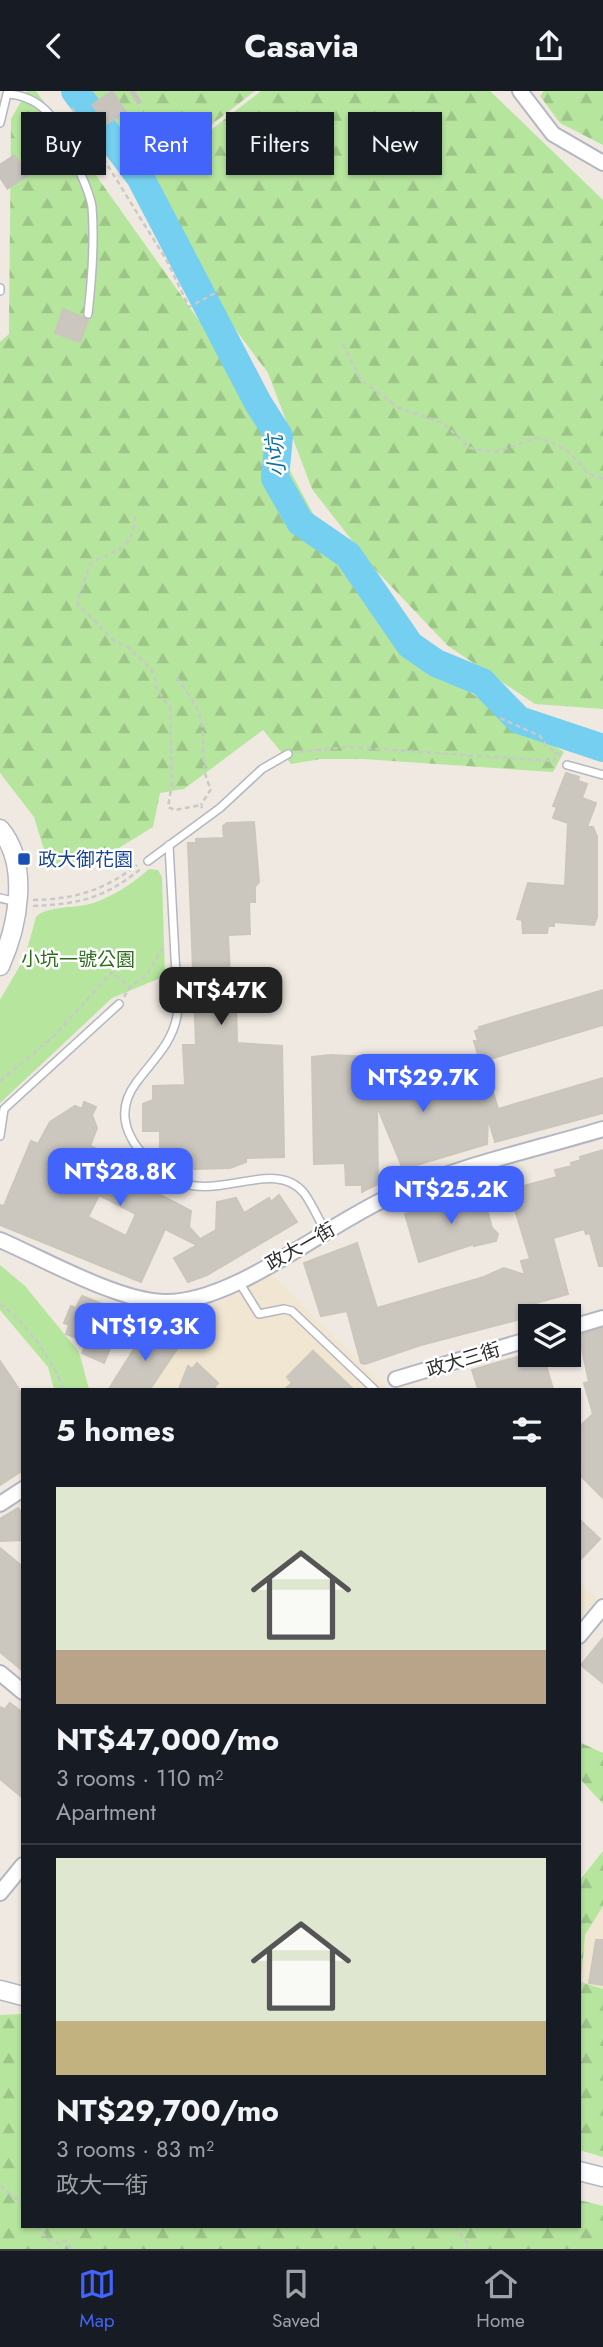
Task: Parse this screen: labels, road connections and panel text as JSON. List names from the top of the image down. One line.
{"streets":{"street":["政大一街","政大三街"]},"water":["小坑"],"parks":["小坑一號公園"],"places":{"transit":["政大御花園"]},"page":{"header":"Casavia","chip":["Buy","Rent","Filters","New"],"price":["NT$47K","NT$29.7K","NT$28.8K","NT$25.2K","NT$19.3K"],"heading":"5 homes","list":[{"name":"NT$47,000/mo","note":"3 rooms · 110 m² · Apartment"},{"name":"NT$29,700/mo","note":"3 rooms · 83 m² · 政大一街"}],"tabs":["Map","Saved","Home"]}}
